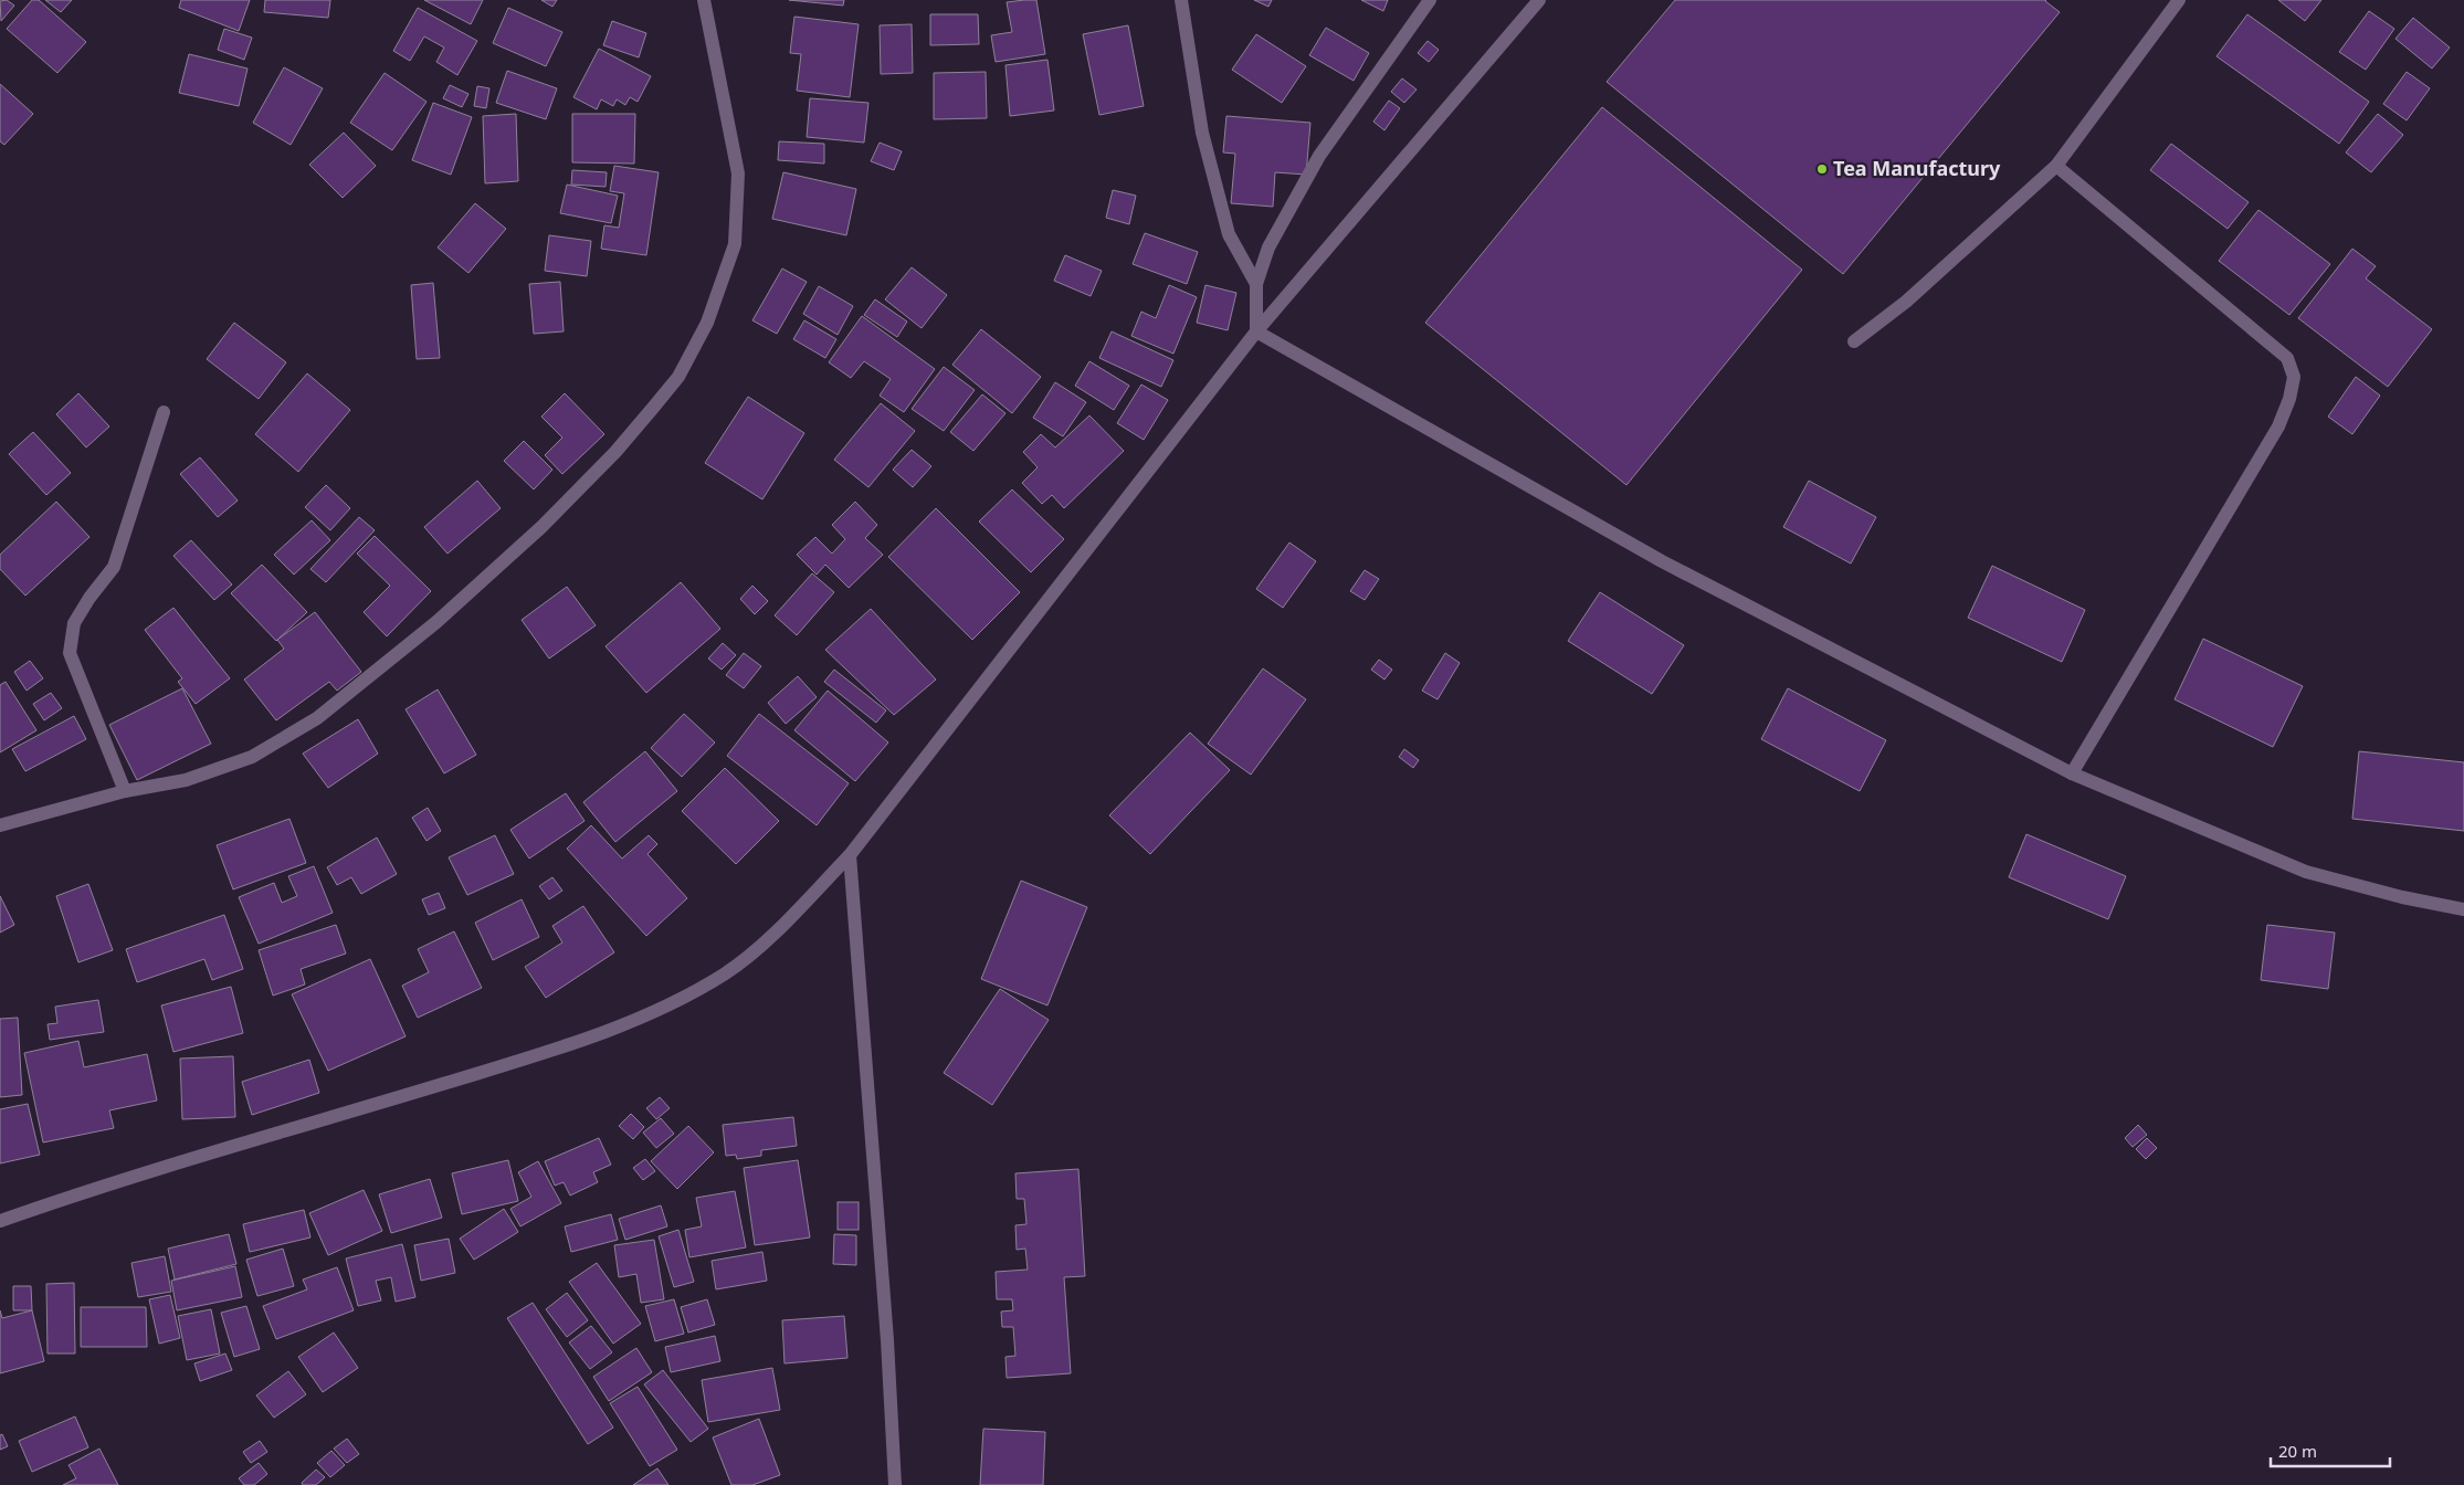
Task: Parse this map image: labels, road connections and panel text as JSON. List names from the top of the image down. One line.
{"places":["Tea Manufactury"],"scale_bar":"20 m"}
